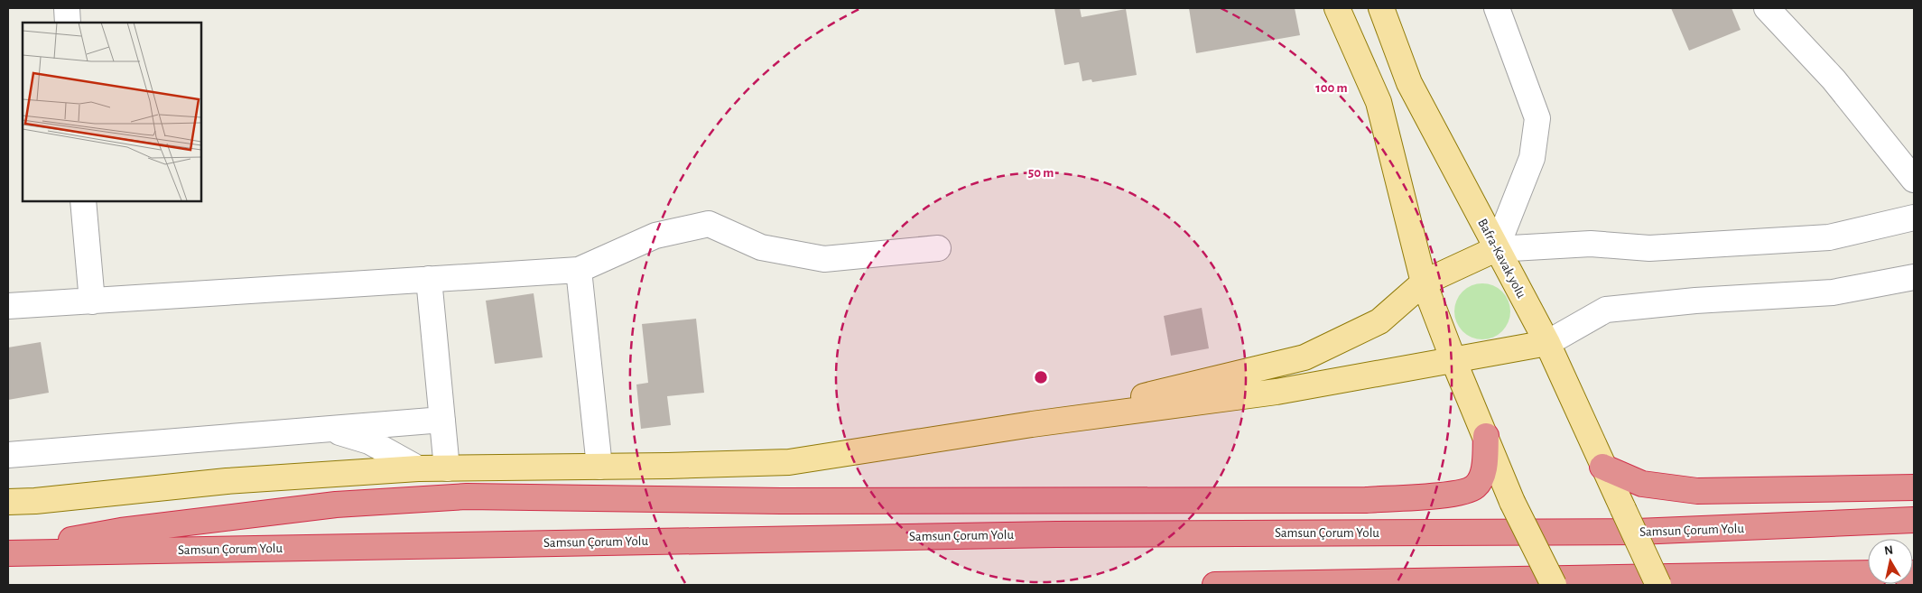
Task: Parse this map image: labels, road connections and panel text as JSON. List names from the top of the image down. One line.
{"streets":{"highway":["Samsun Çorum Yolu"],"main road":["Bafra-Kavak yolu"]},"north":"top","rings":["100 m","50 m"]}
